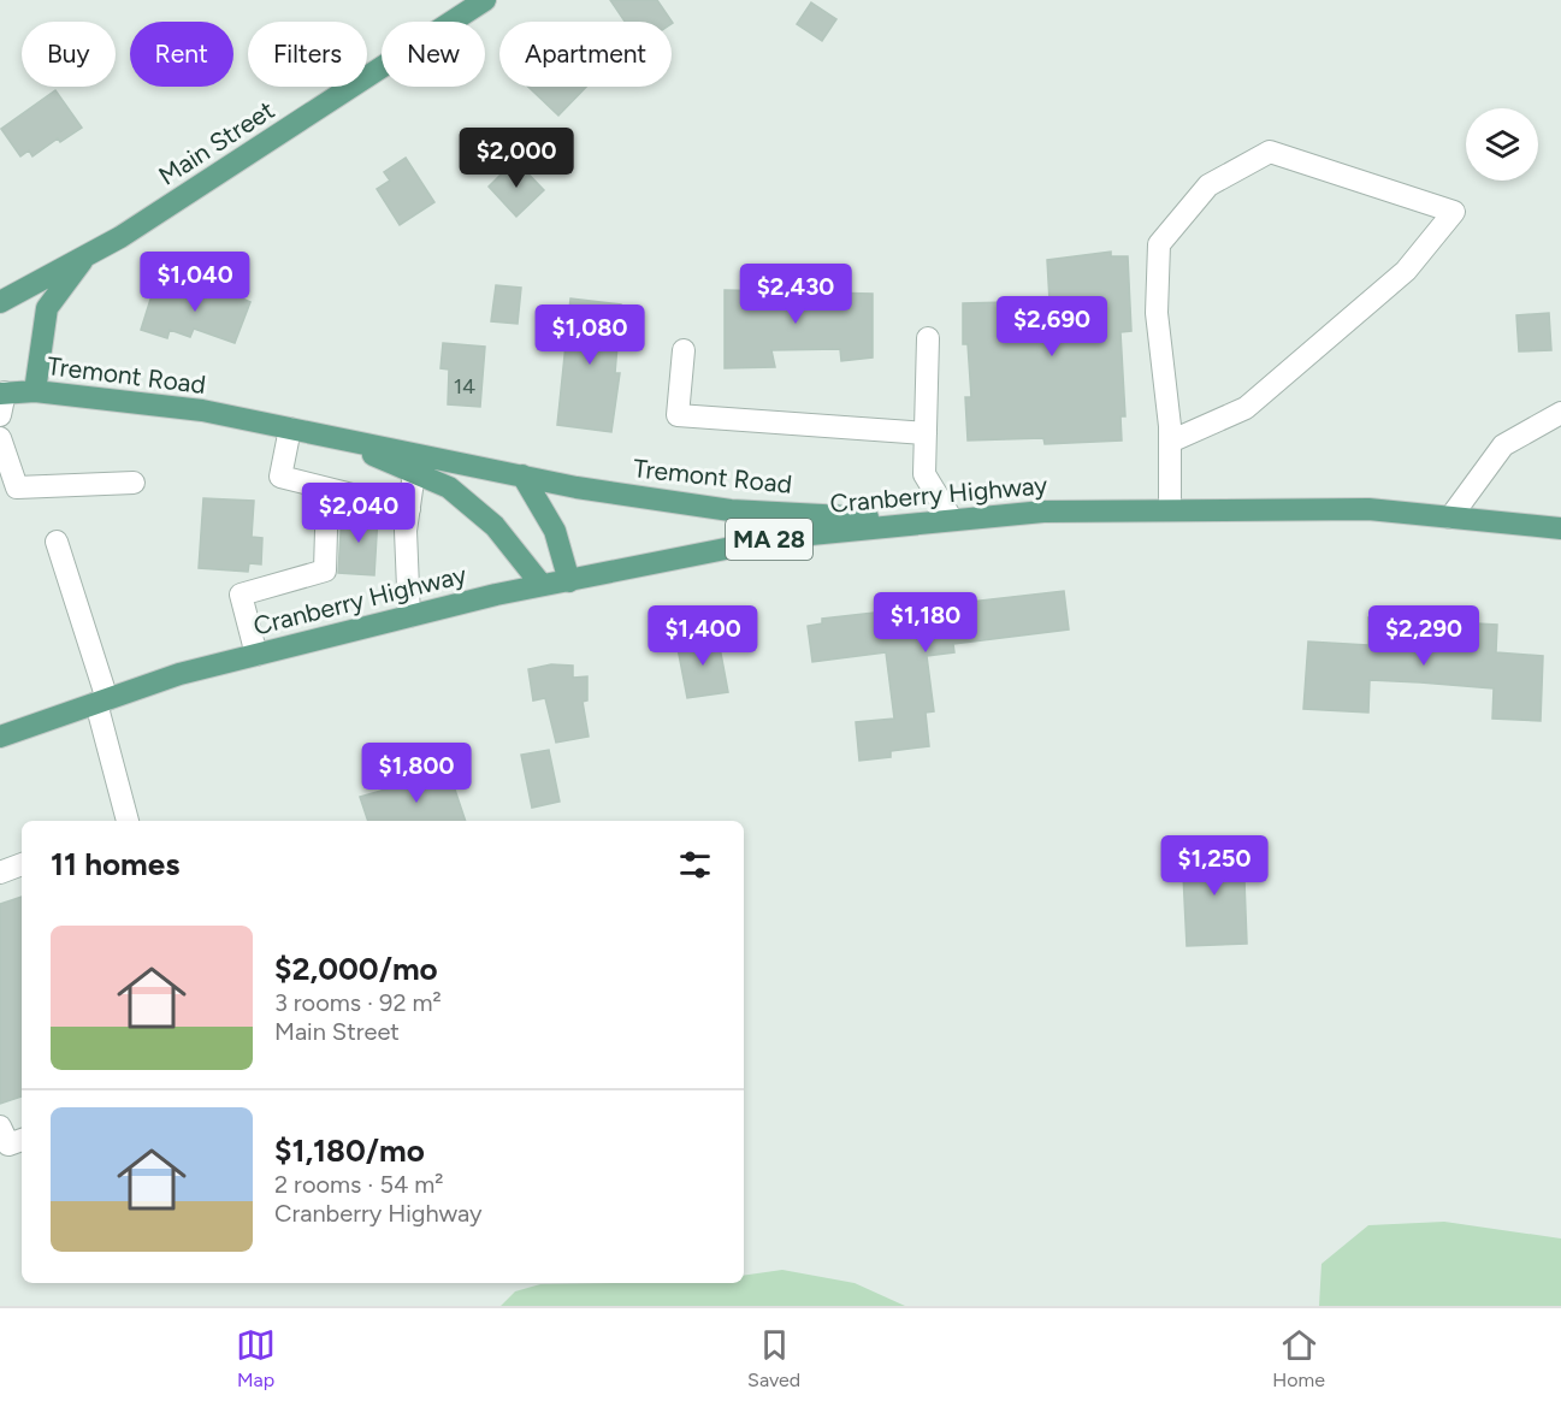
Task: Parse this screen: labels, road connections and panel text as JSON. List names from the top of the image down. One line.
{"streets":{"main road":["Main Street","Tremont Road","Cranberry Highway","MA 28"]},"crossings":[["Main Street","Tremont Road"],["Tremont Road","Cranberry Highway"]],"house_numbers":["14"],"page":{"chip":["Buy","Rent","Filters","New","Apartment"],"price":["$2,000","$1,040","$2,430","$2,690","$1,080","$2,040","$1,180","$1,400","$2,290","$1,800","$1,250"],"heading":"11 homes","list":[{"name":"$2,000/mo","note":"3 rooms · 92 m² · Main Street"},{"name":"$1,180/mo","note":"2 rooms · 54 m² · Cranberry Highway"}],"tabs":["Map","Saved","Home"]}}
